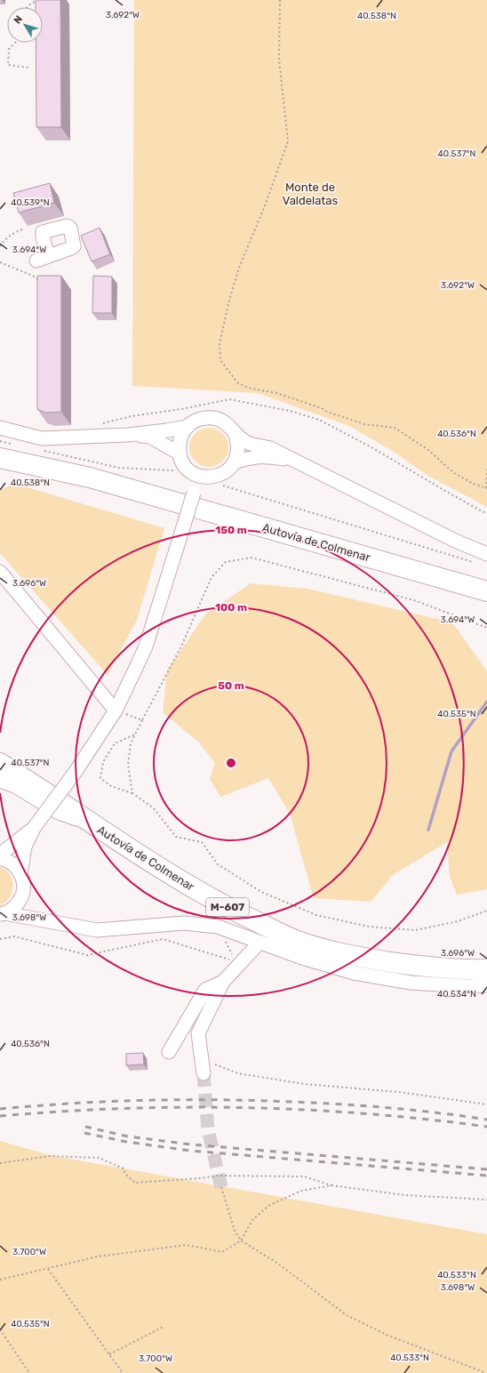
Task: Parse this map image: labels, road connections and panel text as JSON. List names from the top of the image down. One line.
{"streets":{"highway":["Autovía de Colmenar","M-607"]},"parks":["Monte de Valdelatas"],"north":"top left","coordinates":["3.692°W","40.538°N","40.537°N","40.539°N","3.694°W","40.536°N","3.696°W","40.535°N","3.698°W","40.534°N","3.700°W","40.533°N"],"rings":["150 m","100 m","50 m"]}
